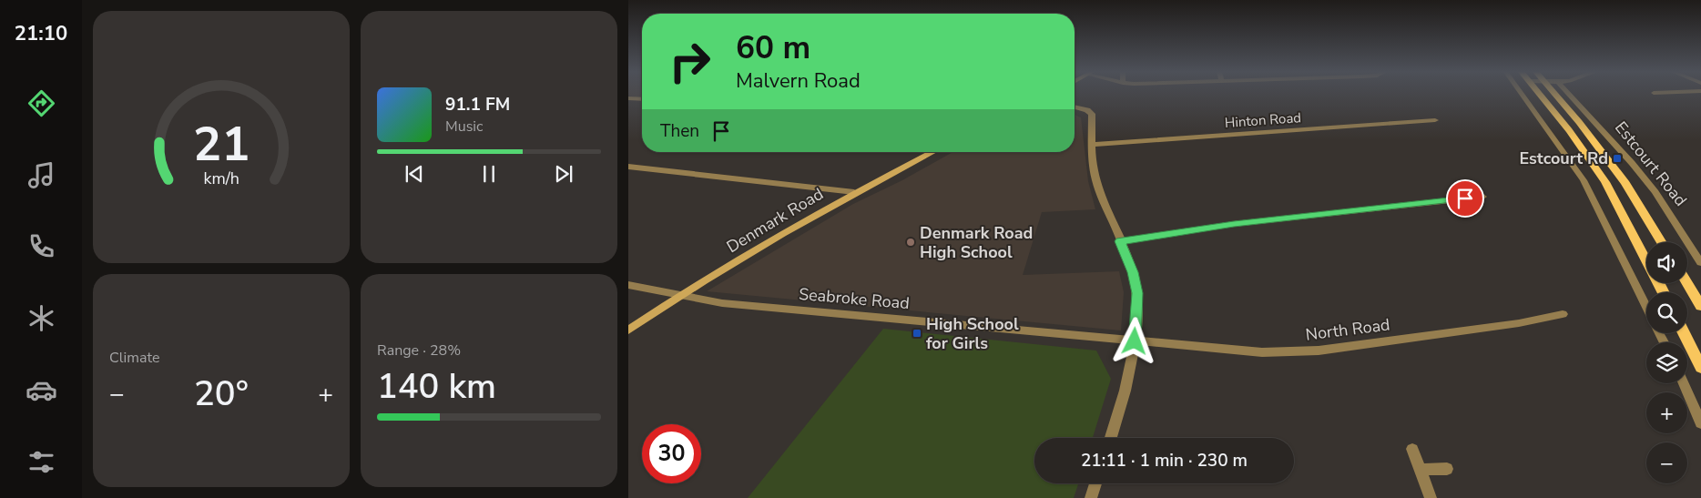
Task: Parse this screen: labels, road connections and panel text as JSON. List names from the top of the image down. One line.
{"streets":{"main road":["Estcourt Road"],"street":["Hinton Road","Denmark Road","Seabroke Road","North Road"]},"crossings":[["Denmark Road","Seabroke Road"],["Seabroke Road","North Road"]],"places":{"transit":["Estcourt Rd","High School for Girls"],"other":["Denmark Road High School"]},"page":{"tabs":"21:10","turn":["60 m","Malvern Road"],"song":["91.1 FM","Music"],"then":"Then","map_buttons":["+","−"],"tile":["Climate",["Range · 28%","140 km"]],"heat":["−","20°","+"],"limit":"30","trip":"21:11 · 1 min · 230 m","gauge":["21","km/h"]}}
